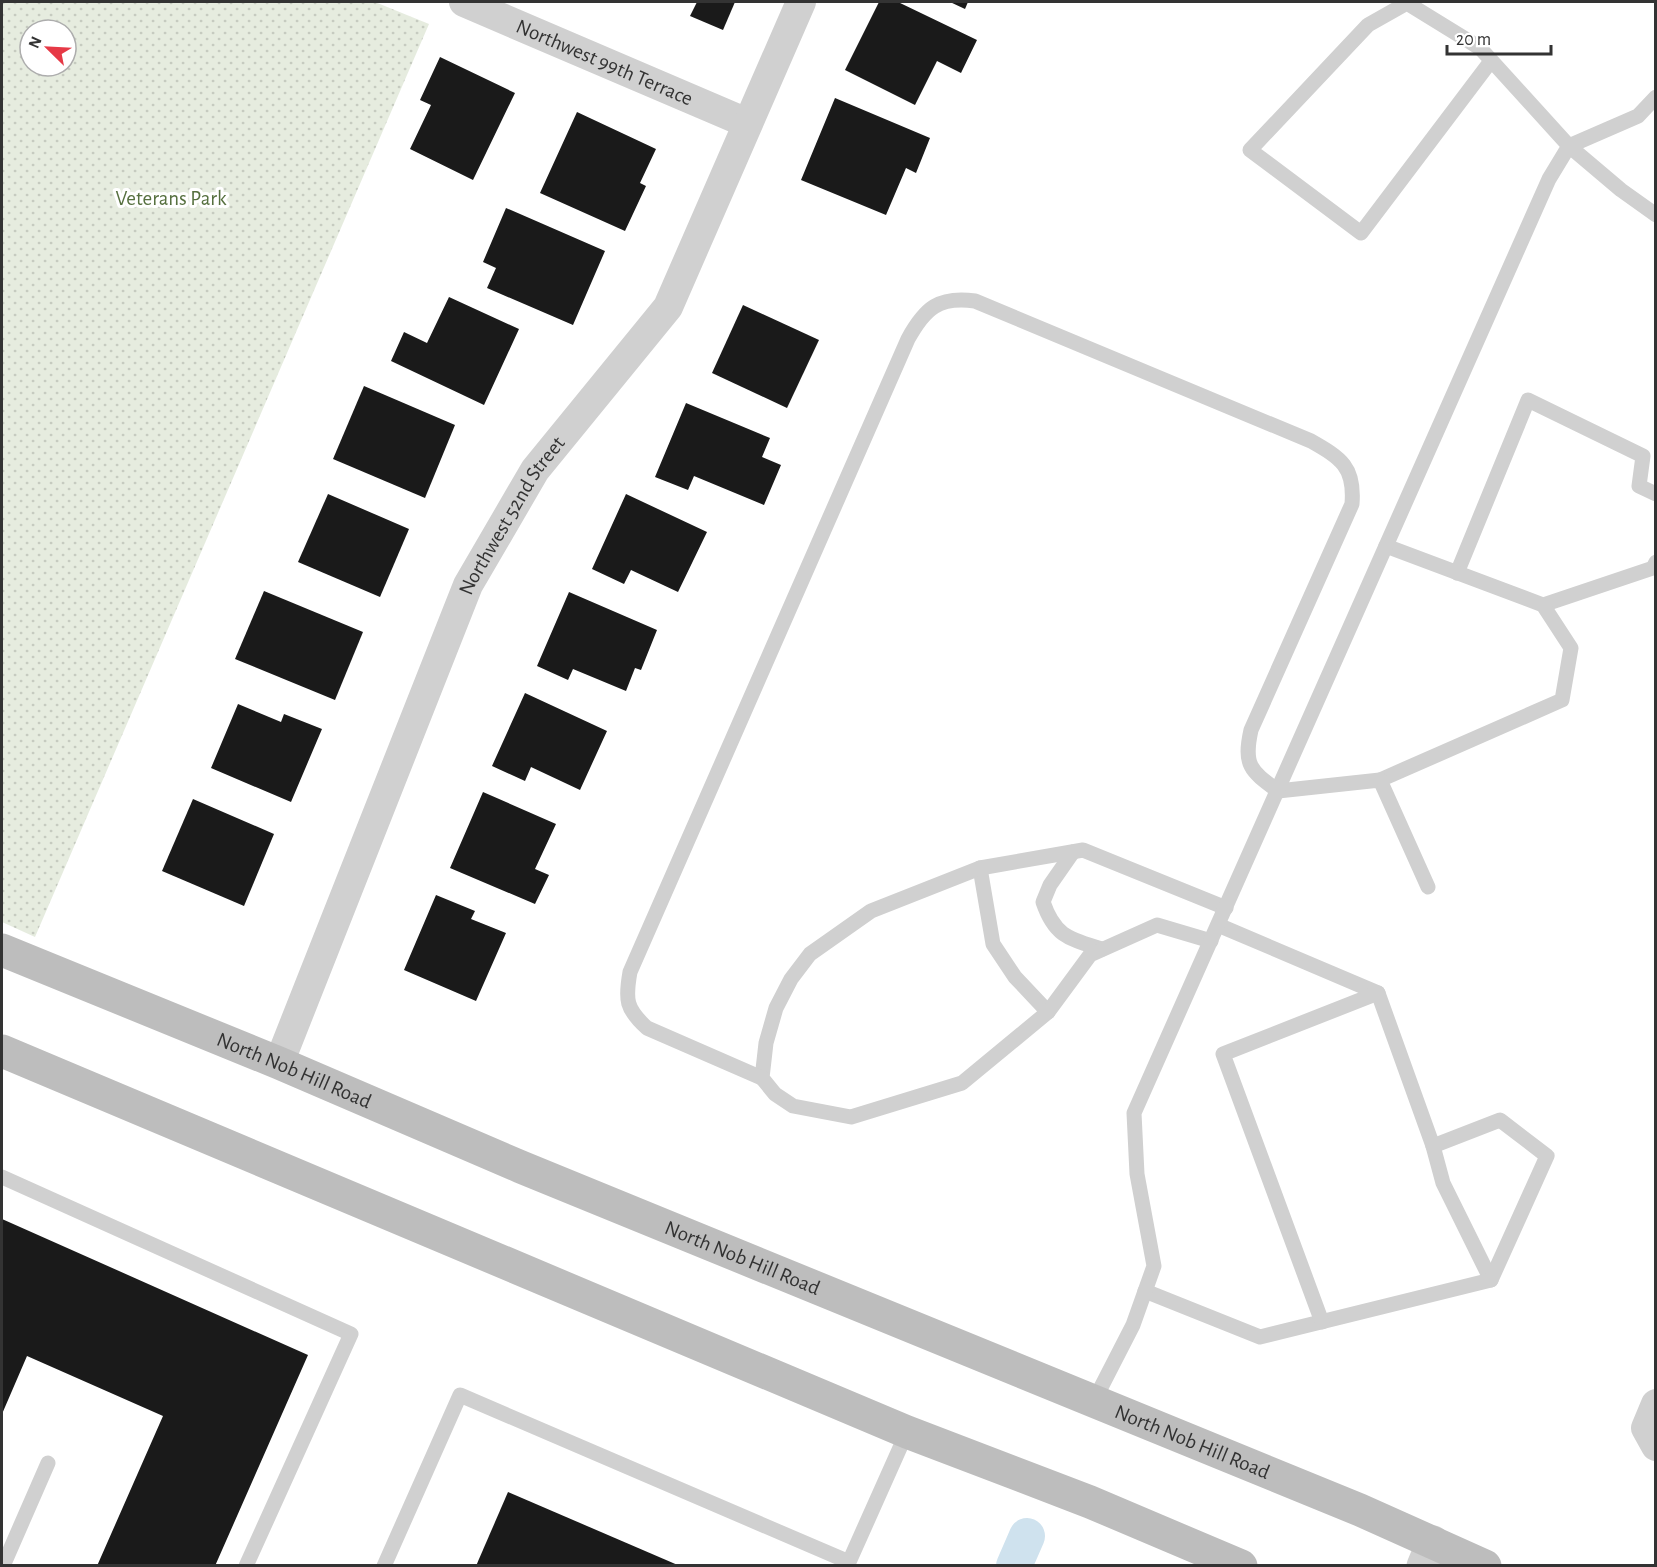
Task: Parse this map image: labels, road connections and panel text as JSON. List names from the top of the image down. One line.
{"streets":{"main road":["North Nob Hill Road"],"street":["Northwest 99th Terrace","Northwest 52nd Street"]},"crossings":[["Northwest 99th Terrace","Northwest 52nd Street"],["Northwest 52nd Street","North Nob Hill Road"]],"parks":["Veterans Park"],"scale_bar":"20 m","north":"top left"}
